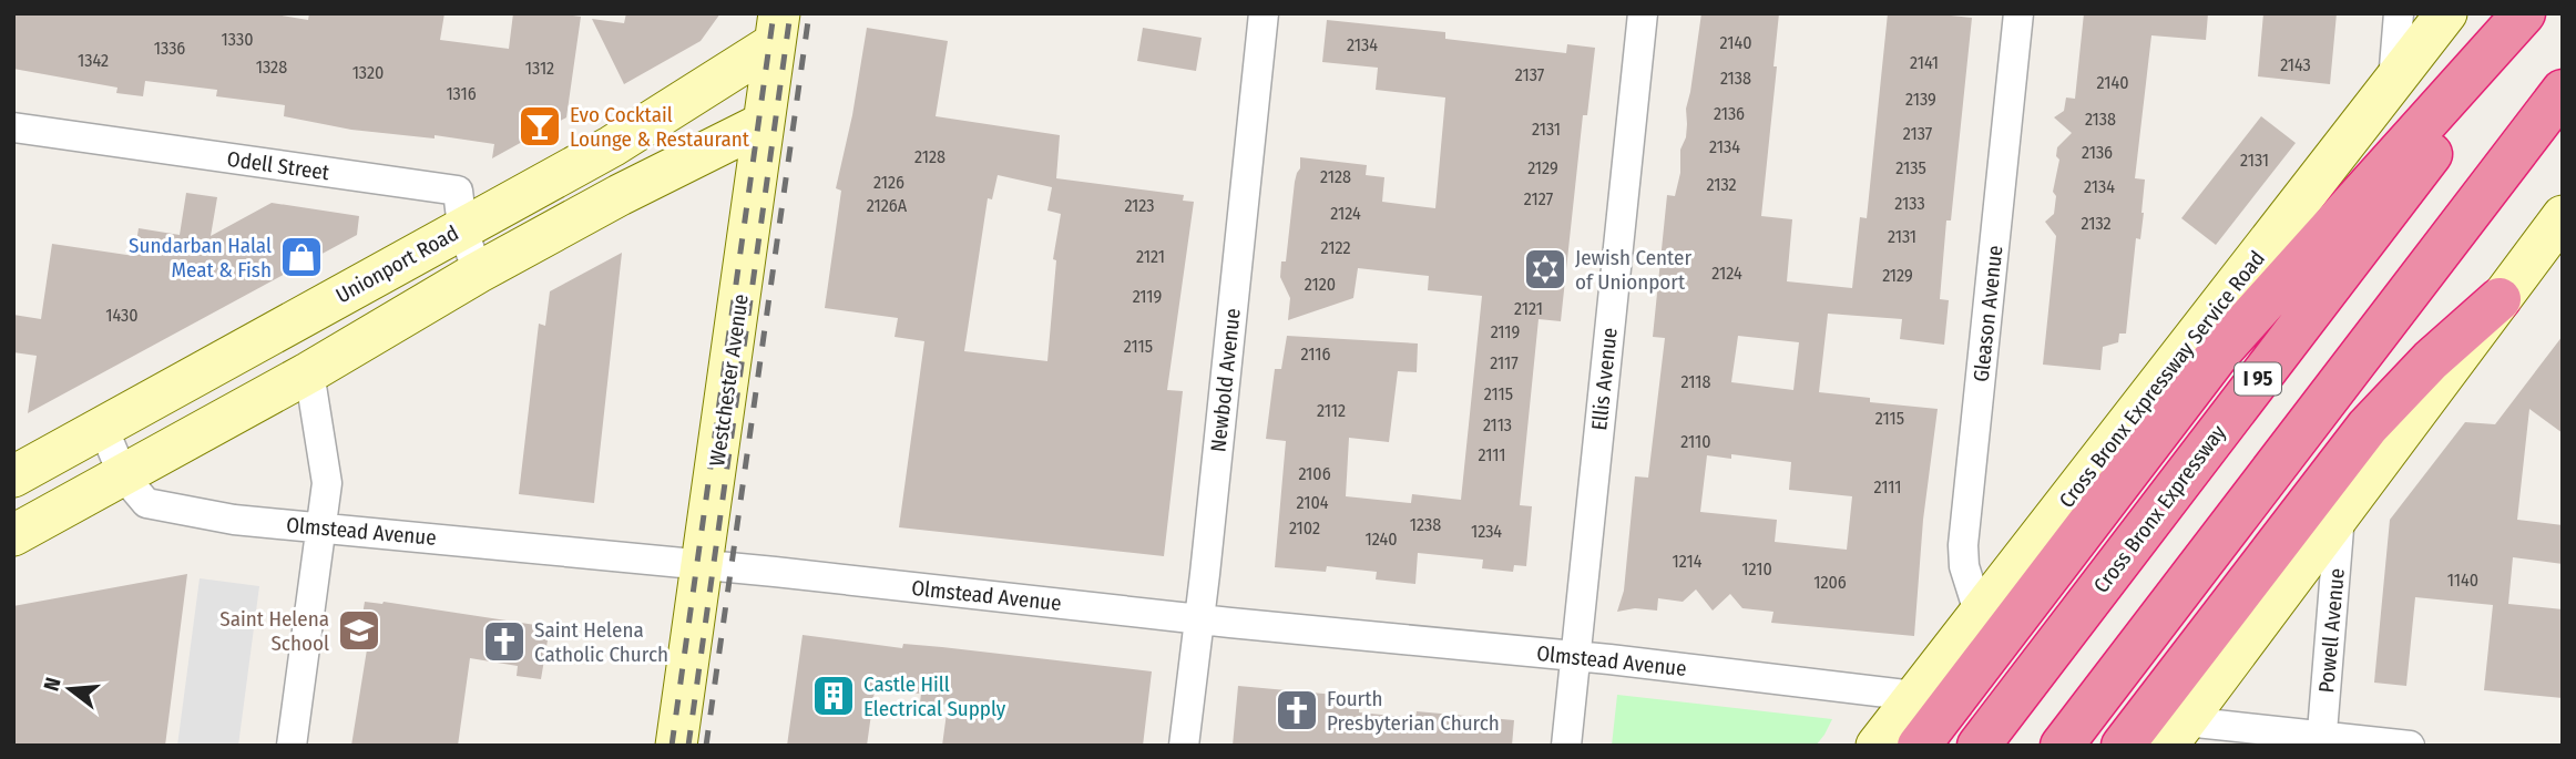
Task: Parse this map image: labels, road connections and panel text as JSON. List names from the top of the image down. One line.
{"streets":{"highway":["I 95","Cross Bronx Expressway"],"main road":["Unionport Road","Cross Bronx Expressway Service Road","Westchester Avenue"],"street":["Odell Street","Gleason Avenue","Ellis Avenue","Newbold Avenue","Olmstead Avenue","Powell Avenue"]},"crossings":[["Odell Street","Unionport Road"],["Unionport Road","Westchester Avenue"],["Unionport Road","Olmstead Avenue"],["Gleason Avenue","Cross Bronx Expressway Service Road"],["Ellis Avenue","Olmstead Avenue"],["Cross Bronx Expressway Service Road","Olmstead Avenue"],["Westchester Avenue","Olmstead Avenue"],["Newbold Avenue","Olmstead Avenue"]],"places":{"bar":["Evo Cocktail Lounge & Restaurant"],"shop":["Sundarban Halal Meat & Fish"],"synagogue":["Jewish Center of Unionport"],"school or university":["Saint Helena School"],"church":["Saint Helena Catholic Church","Fourth Presbyterian Church"],"building":["Castle Hill Electrical Supply"]},"house_numbers":["1330","2140","2134","1336","1342","2141","2143","1328","1312","1320","2137","2138","2140","1316","2139","2136","2138","2131","2137","2134","2136","2128","2131","2129","2135","2128","2126","2132","2134","2127","2133","2126A","2123","2124","2132","2131","2122","2121","2124","2129","2120","2119","2121","1430","2119","2115","2116","2117","2118","2115","2112","2115","2113","2110","2111","2106","2111","2104","1238","2102","1234","1240","1214","1210","1140","1206"],"north":"left"}
